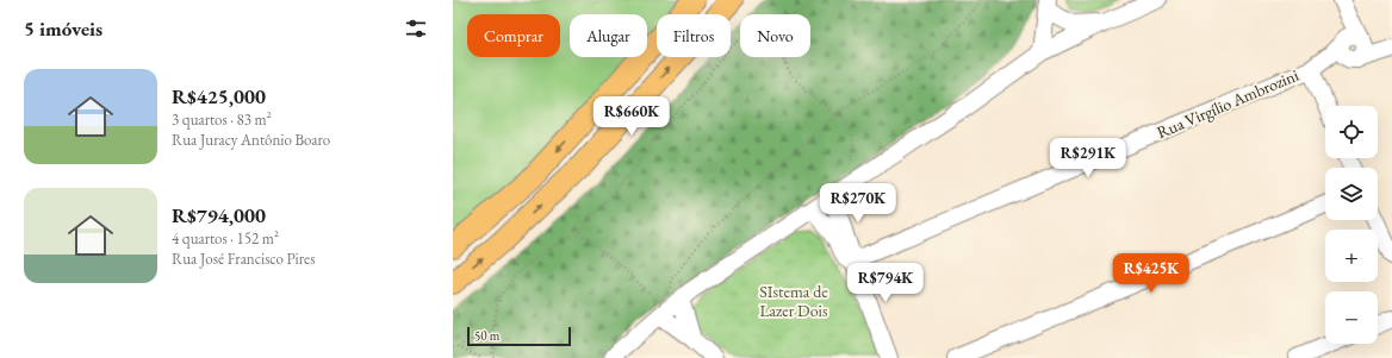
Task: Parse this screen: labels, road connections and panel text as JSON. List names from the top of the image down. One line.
{"streets":{"street":["Rua Virgílio Ambrozini"]},"parks":["SIstema de Lazer Dois"],"scale_bar":"50 m","page":{"heading":"5 imóveis","chip":["Comprar","Alugar","Filtros","Novo"],"list":[{"name":"R$425,000","note":"3 quartos · 83 m² · Rua Juracy Antônio Boaro"},{"name":"R$794,000","note":"4 quartos · 152 m² · Rua José Francisco Pires"}],"price":["R$660K","R$291K","R$270K","R$425K","R$794K"],"map_buttons":["+","−"],"scale":"50 m"}}
